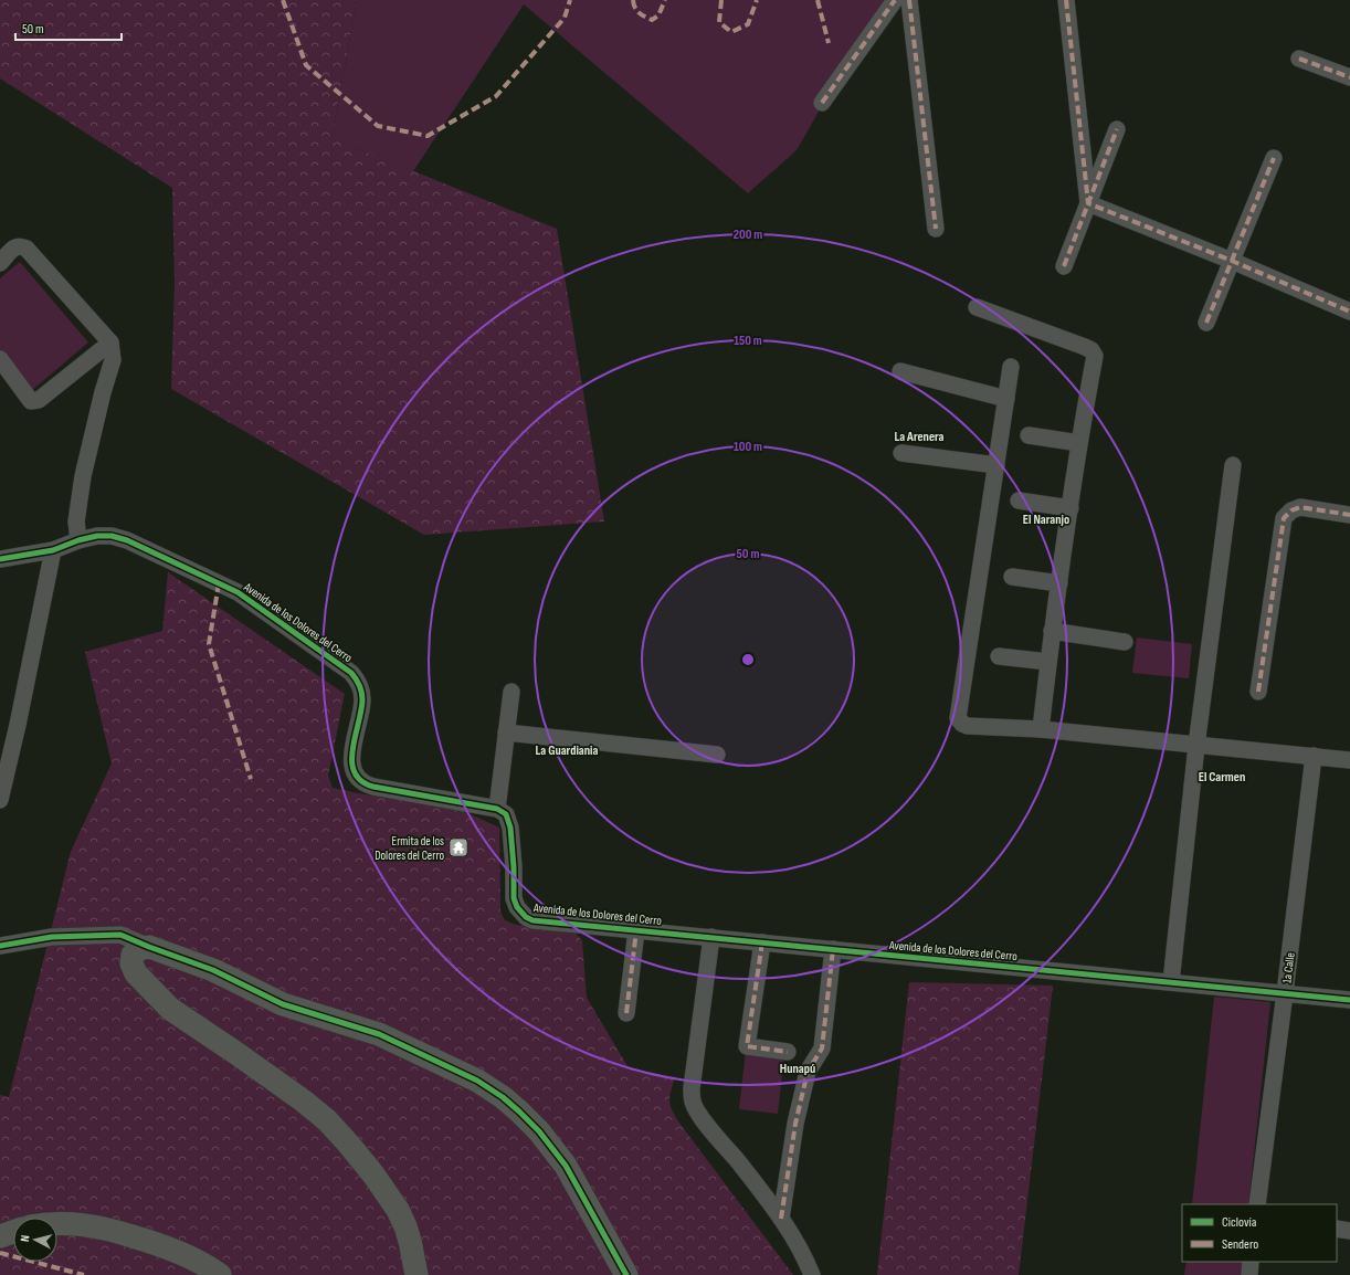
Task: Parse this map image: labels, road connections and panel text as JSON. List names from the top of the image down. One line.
{"streets":{"street":["Avenida de los Dolores del Cerro","1a Calle"]},"crossings":[["Avenida de los Dolores del Cerro","1a Calle"]],"districts":["La Arenera","El Naranjo","La Guardiania","El Carmen","Hunapú"],"places":{"temple":["Ermita de los Dolores del Cerro"]},"legend":["Ciclovía","Sendero"],"scale_bar":"50 m","north":"left","rings":["200 m","150 m","100 m","50 m"]}
